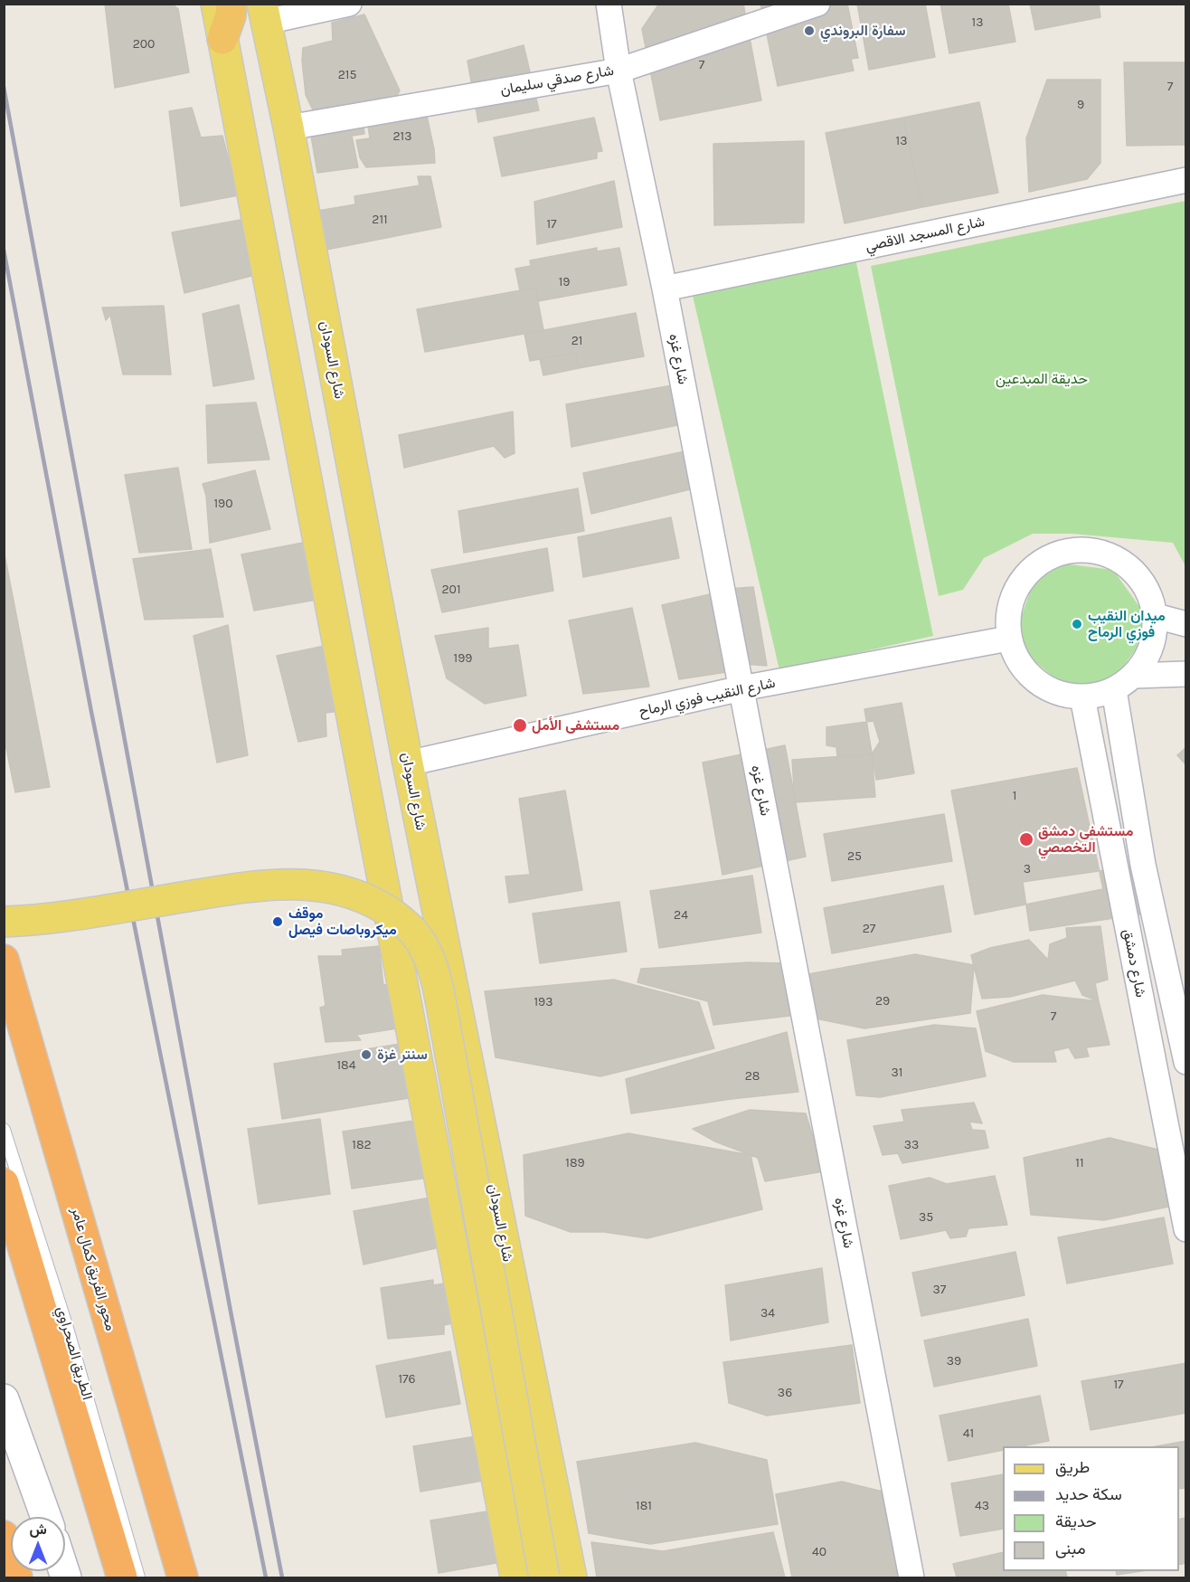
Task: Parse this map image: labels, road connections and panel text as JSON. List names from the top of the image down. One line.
{"streets":{"highway":["محور الفريق كمال عامر"],"main road":["شارع السودان"],"street":["شارع صدقي سليمان","شارع المسجد الاقصي","شارع غزه","شارع النقيب فوزي الرماح","شارع دمشق"],"lane":["الطريق الصحراوي"]},"crossings":[["شارع صدقي سليمان","شارع غزه"],["شارع صدقي سليمان","شارع السودان"],["شارع المسجد الاقصي","شارع غزه"],["شارع غزه","شارع النقيب فوزي الرماح"],["شارع السودان","شارع النقيب فوزي الرماح"],["شارع النقيب فوزي الرماح","شارع دمشق"]],"parks":["حديقة المبدعين"],"places":["سفارة البروندي","ميدان النقيب فوزي الرماح","مستشفى الأمل","مستشفى دمشق التخصصي","موقف ميكروباصات فيصل","سنتر غزة"],"house_numbers":["13","200","7","215","7","9","213","13","211","17","19","21","190","201","199","1","25","3","24","27","29","193","7","184","31","28","182","33","189","11","35","37","34","39","176","17","36","41","181","43","40"],"legend":["طريق","سكة حديد","حديقة","مبنى"],"north":"top"}
